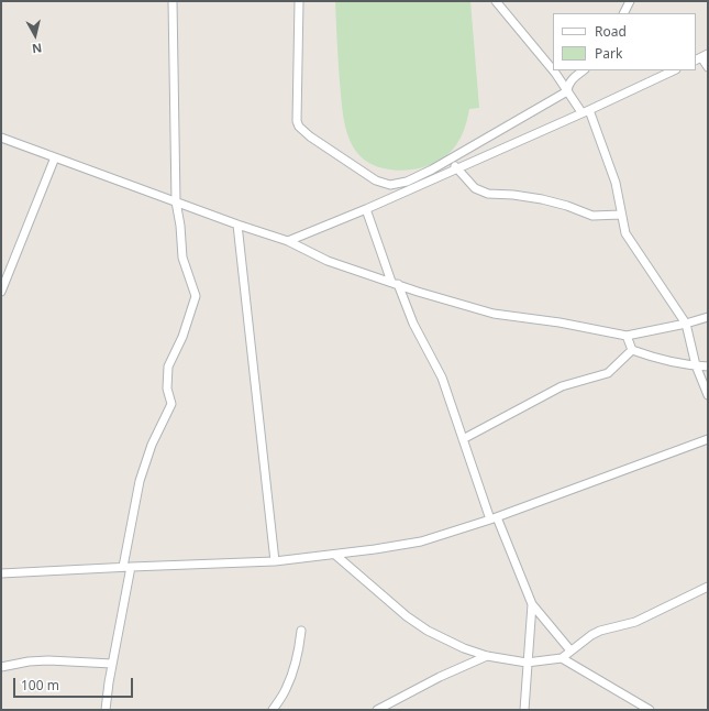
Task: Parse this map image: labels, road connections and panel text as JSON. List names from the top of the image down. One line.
{"legend":["Road","Park"],"scale_bar":"100 m","north":"bottom"}
